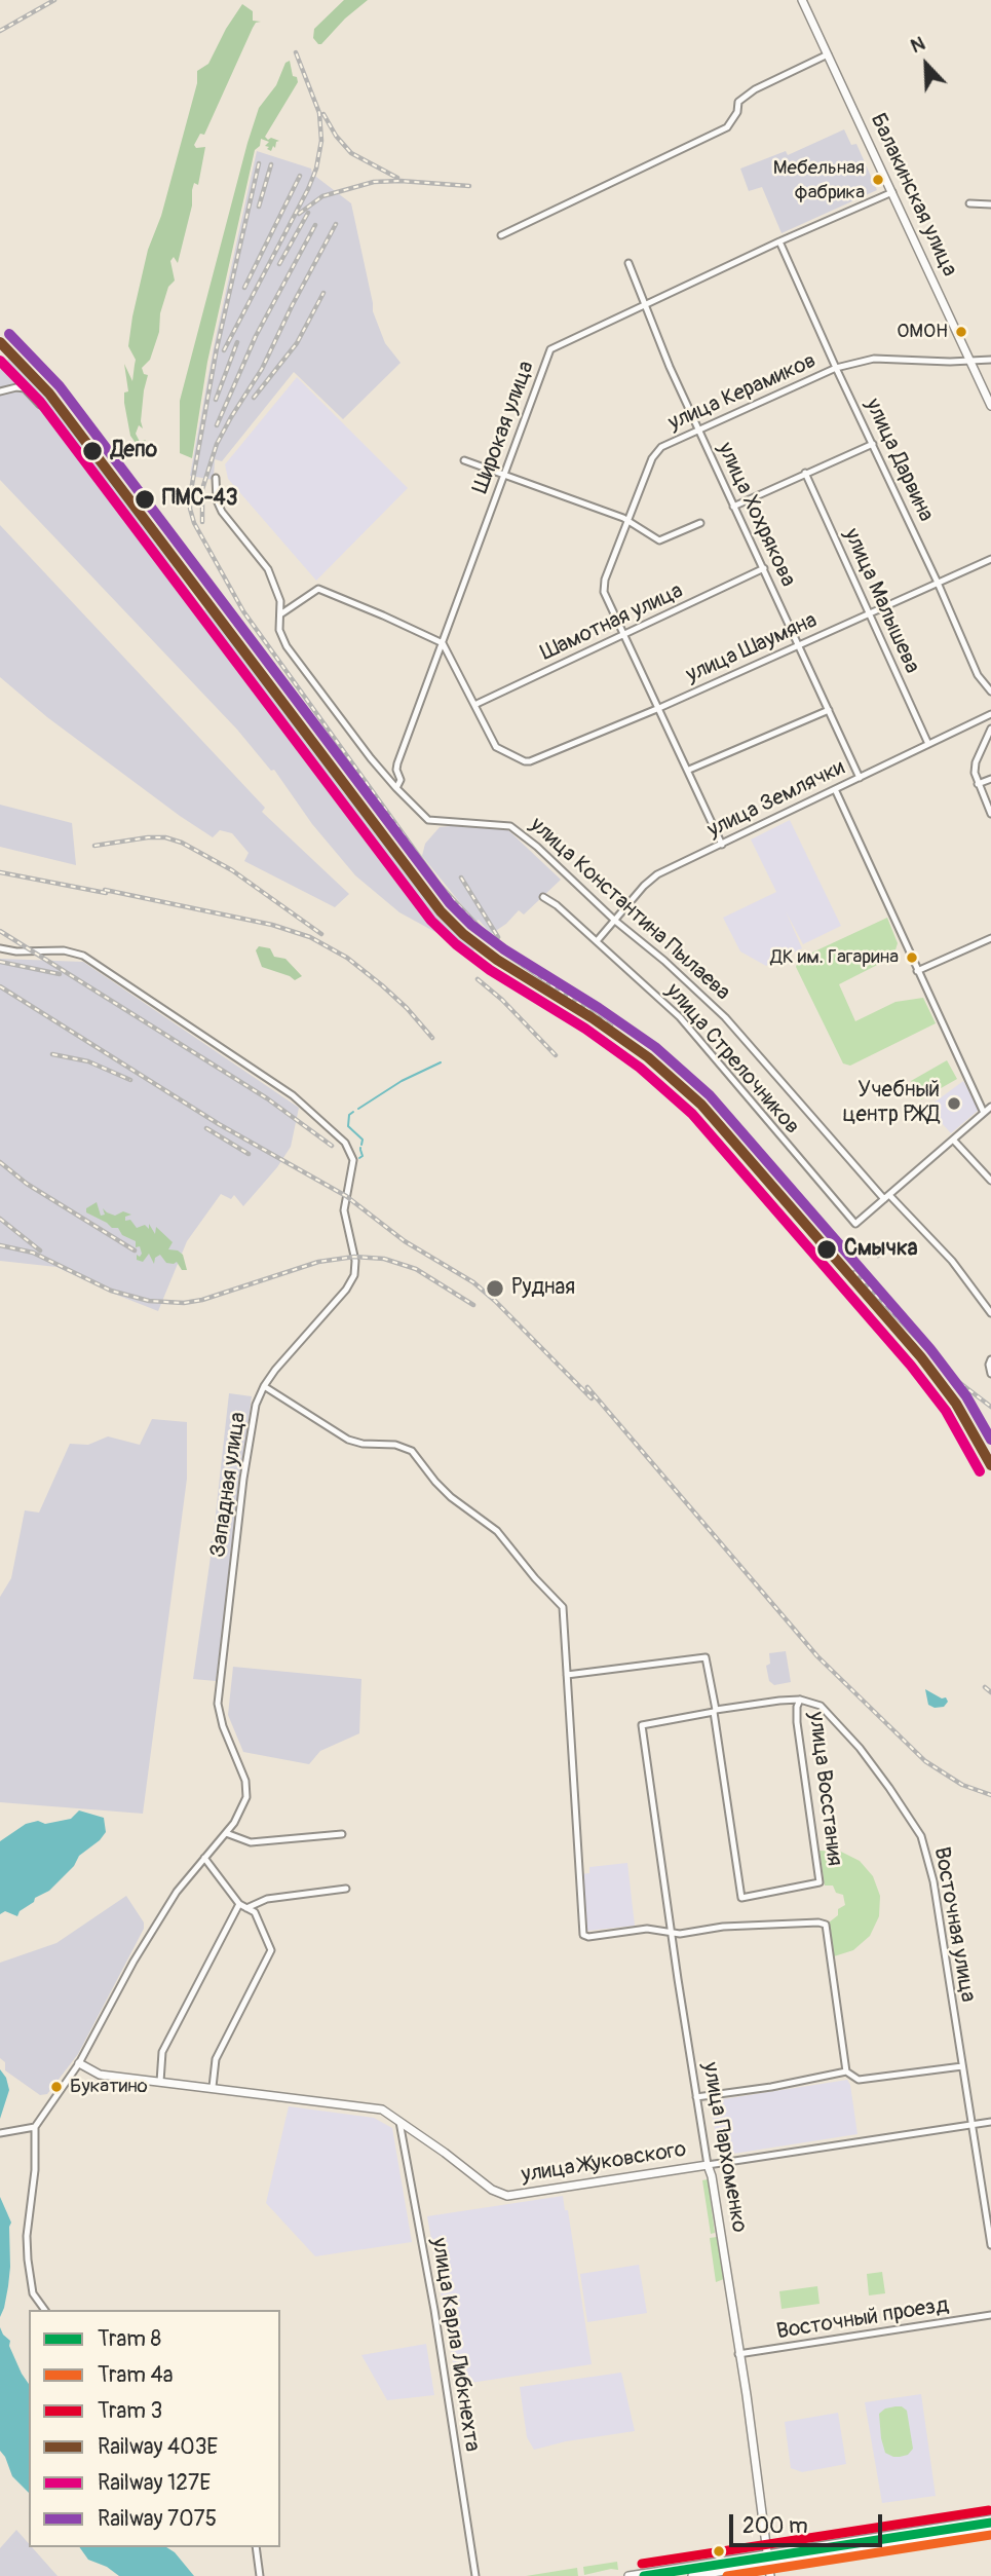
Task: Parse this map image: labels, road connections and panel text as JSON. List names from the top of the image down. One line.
{"streets":{"main road":["Балакинская улица","улица Пархоменко","улица Жуковского"],"street":["улица Керамиков","Широкая улица","улица Дарвина","улица Хохрякова","улица Малышева","Шамотная улица","улица Шаумяна","улица Землячки","улица Константина Пылаева","улица Стрелочников","Западная улица","улица Восстания","Восточная улица","Восточный проезд","улица Карла Либкнехта"]},"crossings":[["Балакинская улица","улица Керамиков"],["Балакинская улица","Широкая улица"],["улица Керамиков","улица Дарвина"],["улица Керамиков","улица Хохрякова"],["улица Керамиков","Шамотная улица"],["улица Керамиков","улица Шаумяна"],["улица Керамиков","улица Землячки"],["Широкая улица","улица Дарвина"],["Широкая улица","улица Хохрякова"],["Широкая улица","улица Константина Пылаева"],["улица Дарвина","улица Шаумяна"],["улица Хохрякова","Шамотная улица"],["улица Хохрякова","улица Шаумяна"],["улица Хохрякова","улица Землячки"],["улица Малышева","улица Шаумяна"],["улица Малышева","улица Землячки"],["Шамотная улица","улица Шаумяна"],["улица Землячки","улица Константина Пылаева"],["улица Землячки","улица Стрелочников"],["улица Константина Пылаева","улица Стрелочников"],["Западная улица","улица Жуковского"],["улица Восстания","Восточная улица"],["улица Восстания","улица Пархоменко"],["Восточная улица","улица Жуковского"],["улица Пархоменко","улица Жуковского"],["улица Пархоменко","Восточный проезд"],["улица Жуковского","улица Карла Либкнехта"]],"places":["Мебельная фабрика","ОМОН","Депо","ПМС-43","ДК им. Гагарина","Учебный центр РЖД","Смычка","Рудная","Букатино"],"lines":["rail line 7075","rail line 403Е","rail line 127Е","tram line 3","tram line 8","tram line 4а"],"legend":["Tram 8","Tram 4а","Tram 3","Railway 403Е","Railway 127Е","Railway 7075"],"scale_bar":"200 m","north":"top left"}
